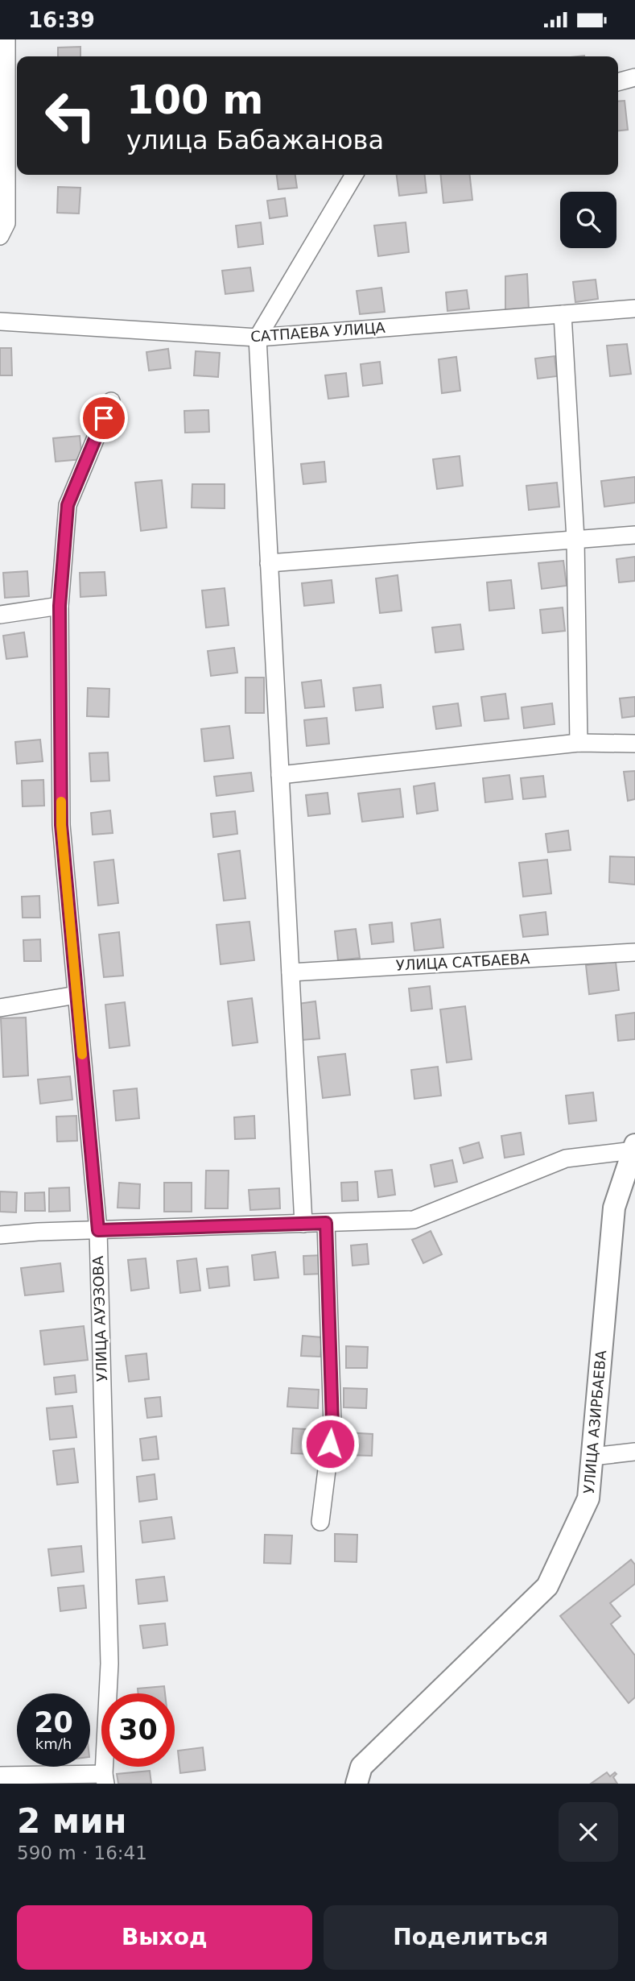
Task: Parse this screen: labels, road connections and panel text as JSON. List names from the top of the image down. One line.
{"streets":{"main road":["УЛИЦА АЗИРБАЕВА"],"street":["САТПАЕВА УЛИЦА","УЛИЦА САТБАЕВА","УЛИЦА АУЭЗОВА"]},"page":{"status":"16:39","turn":["100 m","улица Бабажанова"],"speed":"20 km/h","limit":"30","heading":["2 мин","590 m · 16:41"],"buttons":["Выход","Поделиться"]}}
